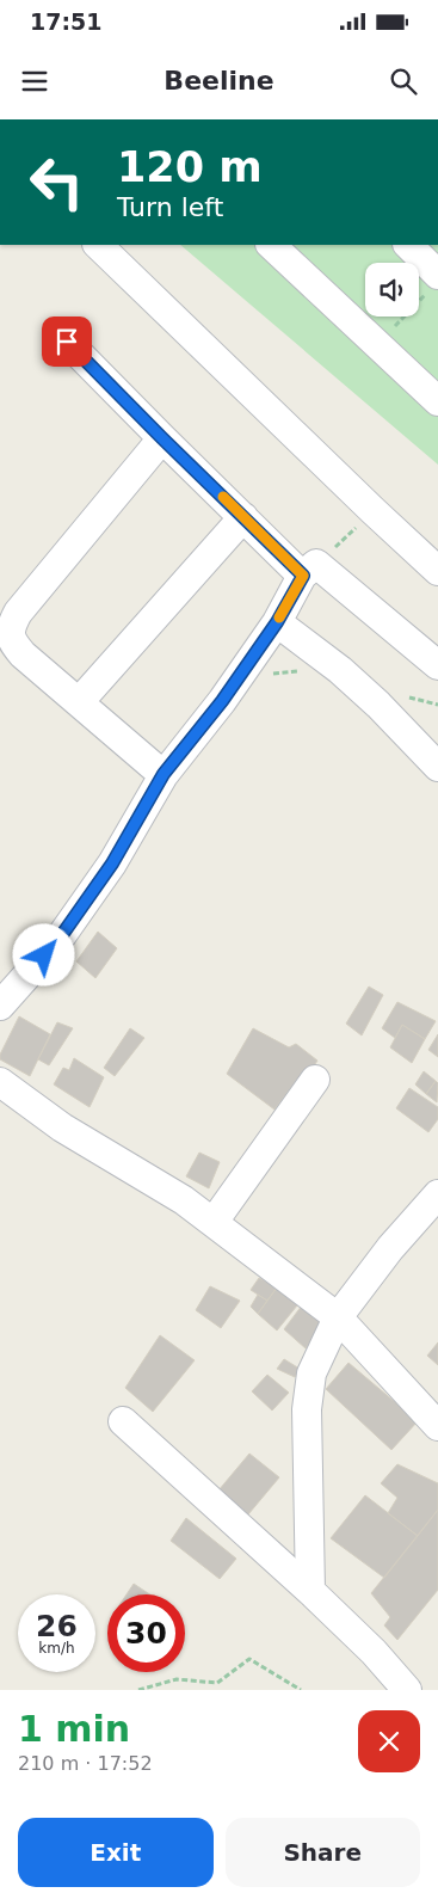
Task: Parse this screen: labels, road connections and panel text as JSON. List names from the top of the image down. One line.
{"page":{"status":"17:51","header":"Beeline","turn":["120 m","Turn left"],"speed":"26 km/h","limit":"30","heading":["1 min","210 m · 17:52"],"buttons":["Exit","Share"]}}
